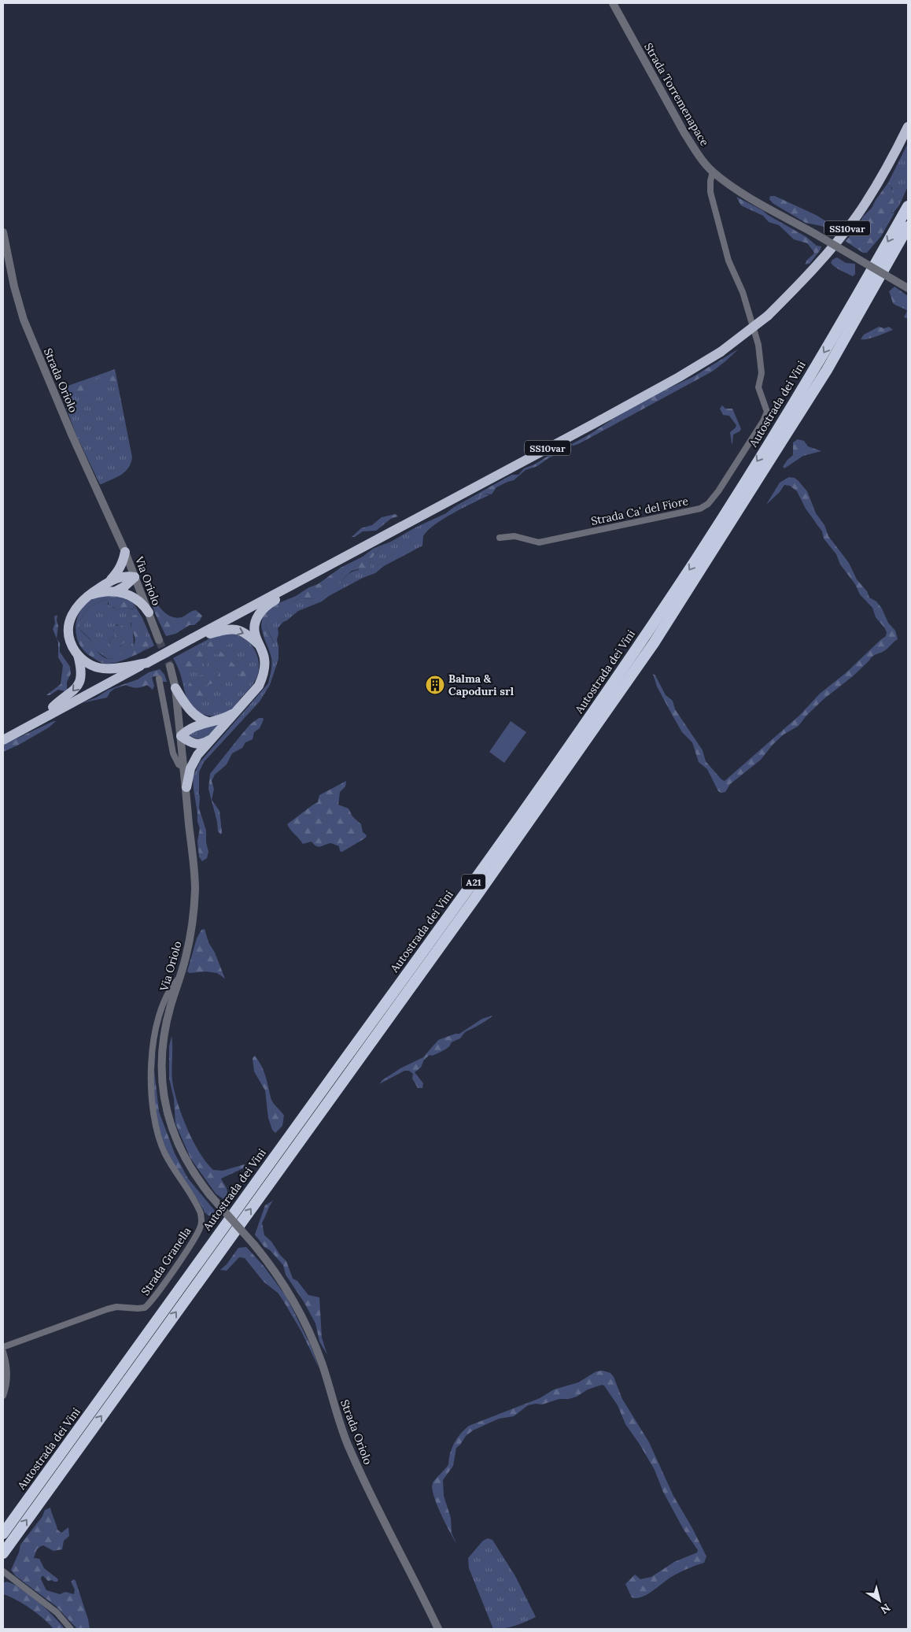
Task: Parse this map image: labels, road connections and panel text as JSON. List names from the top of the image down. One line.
{"streets":{"highway":["SS10var","Autostrada dei Vini","A21"],"street":["Strada Torremenapace","Strada Oriolo","Strada Ca' del Fiore","Via Oriolo","Strada Granella"]},"crossings":[["Strada Torremenapace","Strada Ca' del Fiore"],["Strada Oriolo","Via Oriolo"],["Via Oriolo","Strada Granella"]],"places":{"building":["Balma & Capoduri srl"]},"north":"bottom right"}
